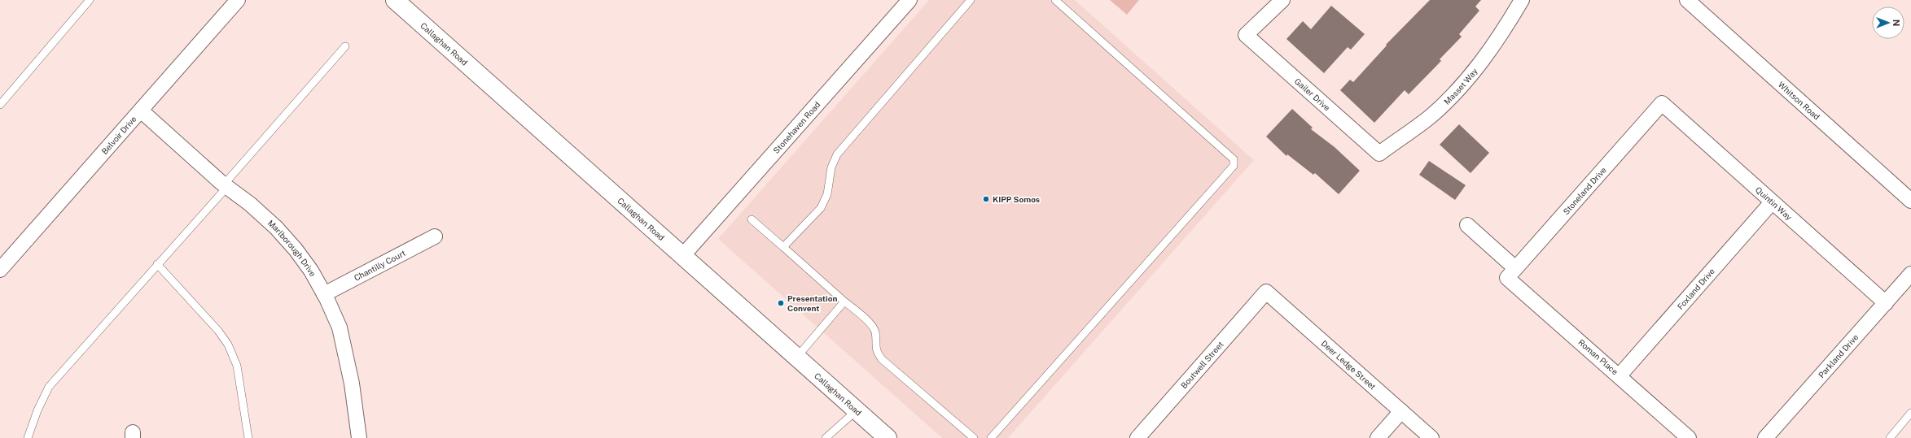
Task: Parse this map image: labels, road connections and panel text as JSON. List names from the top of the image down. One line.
{"streets":{"main road":["Callaghan Road"],"street":["Masset Way","Gailer Drive","Whitson Road","Stonehaven Road","Belvoir Drive","Stoneland Drive","Quintin Way","Marlborough Drive","Chantilly Court","Foxland Drive","Parkland Drive","Roman Place","Boutwell Street","Deer Ledge Street"]},"crossings":[["Callaghan Road","Stonehaven Road"],["Masset Way","Gailer Drive"],["Belvoir Drive","Marlborough Drive"],["Stoneland Drive","Quintin Way"],["Stoneland Drive","Roman Place"],["Quintin Way","Foxland Drive"],["Quintin Way","Parkland Drive"],["Marlborough Drive","Chantilly Court"],["Foxland Drive","Roman Place"],["Boutwell Street","Deer Ledge Street"]],"places":["KIPP Somos","Presentation Convent"],"north":"right"}
